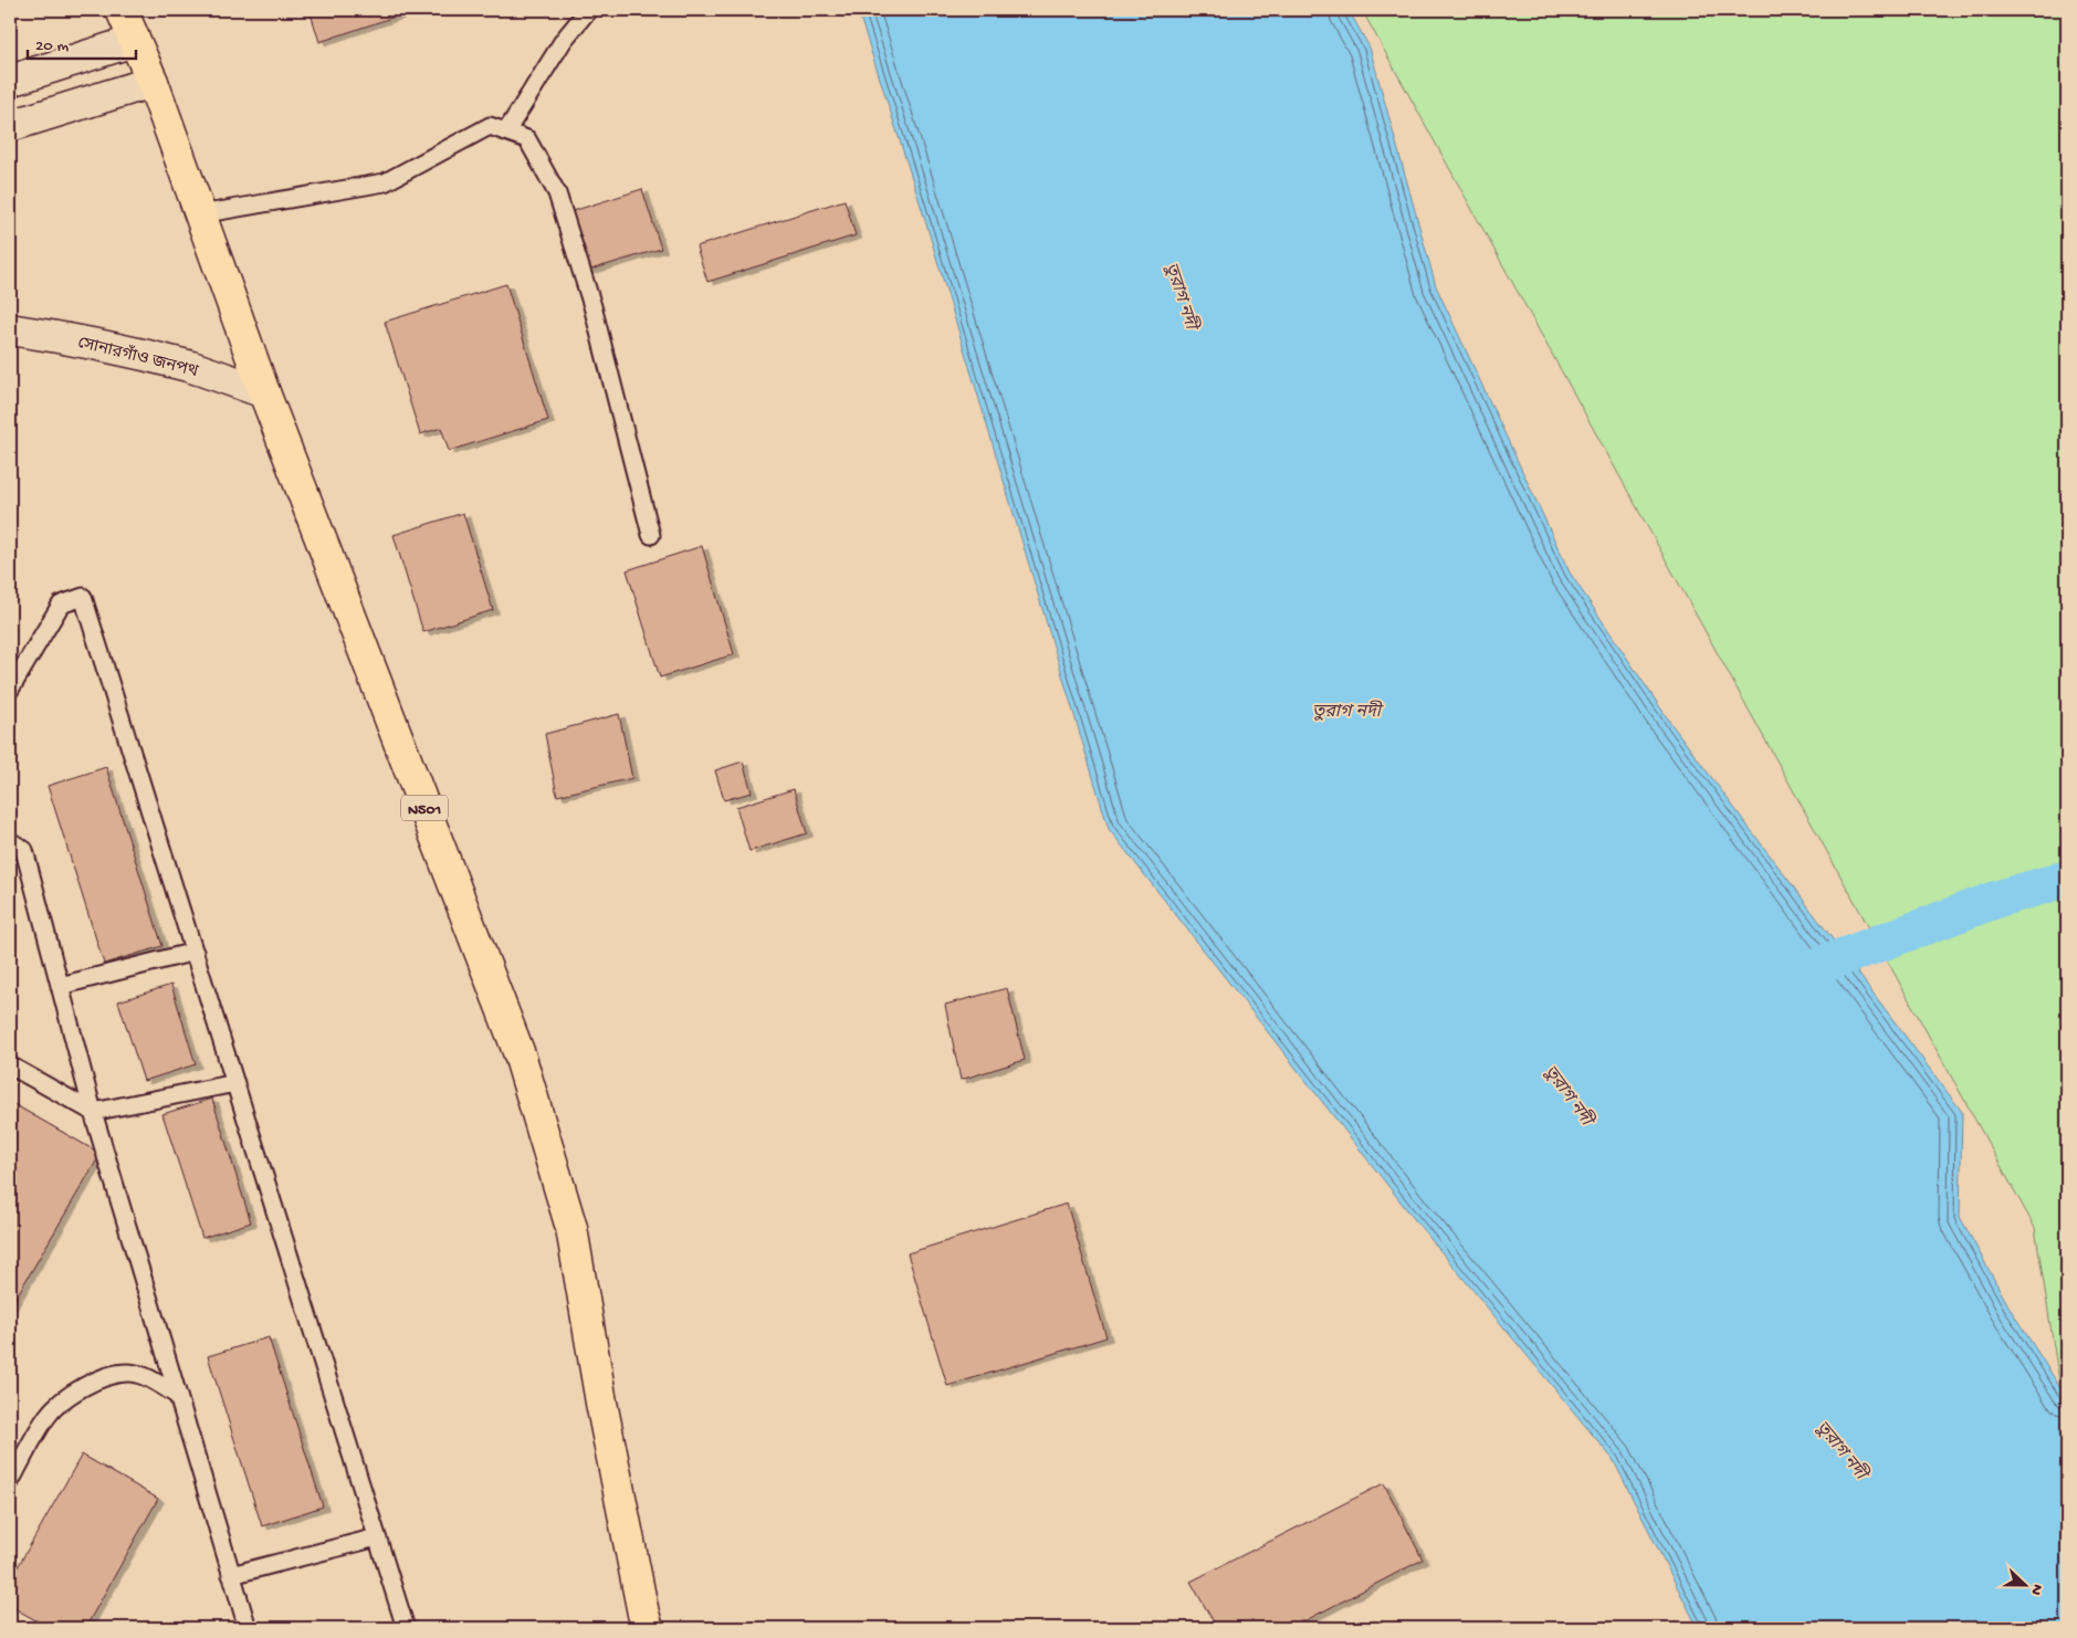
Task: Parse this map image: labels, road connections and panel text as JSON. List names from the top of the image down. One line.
{"streets":{"highway":["N501"],"main road":["সোনারগাঁও জনপথ"]},"crossings":[["সোনারগাঁও জনপথ","N501"]],"water":["তুরাগ নদী"],"scale_bar":"20 m","north":"right"}
